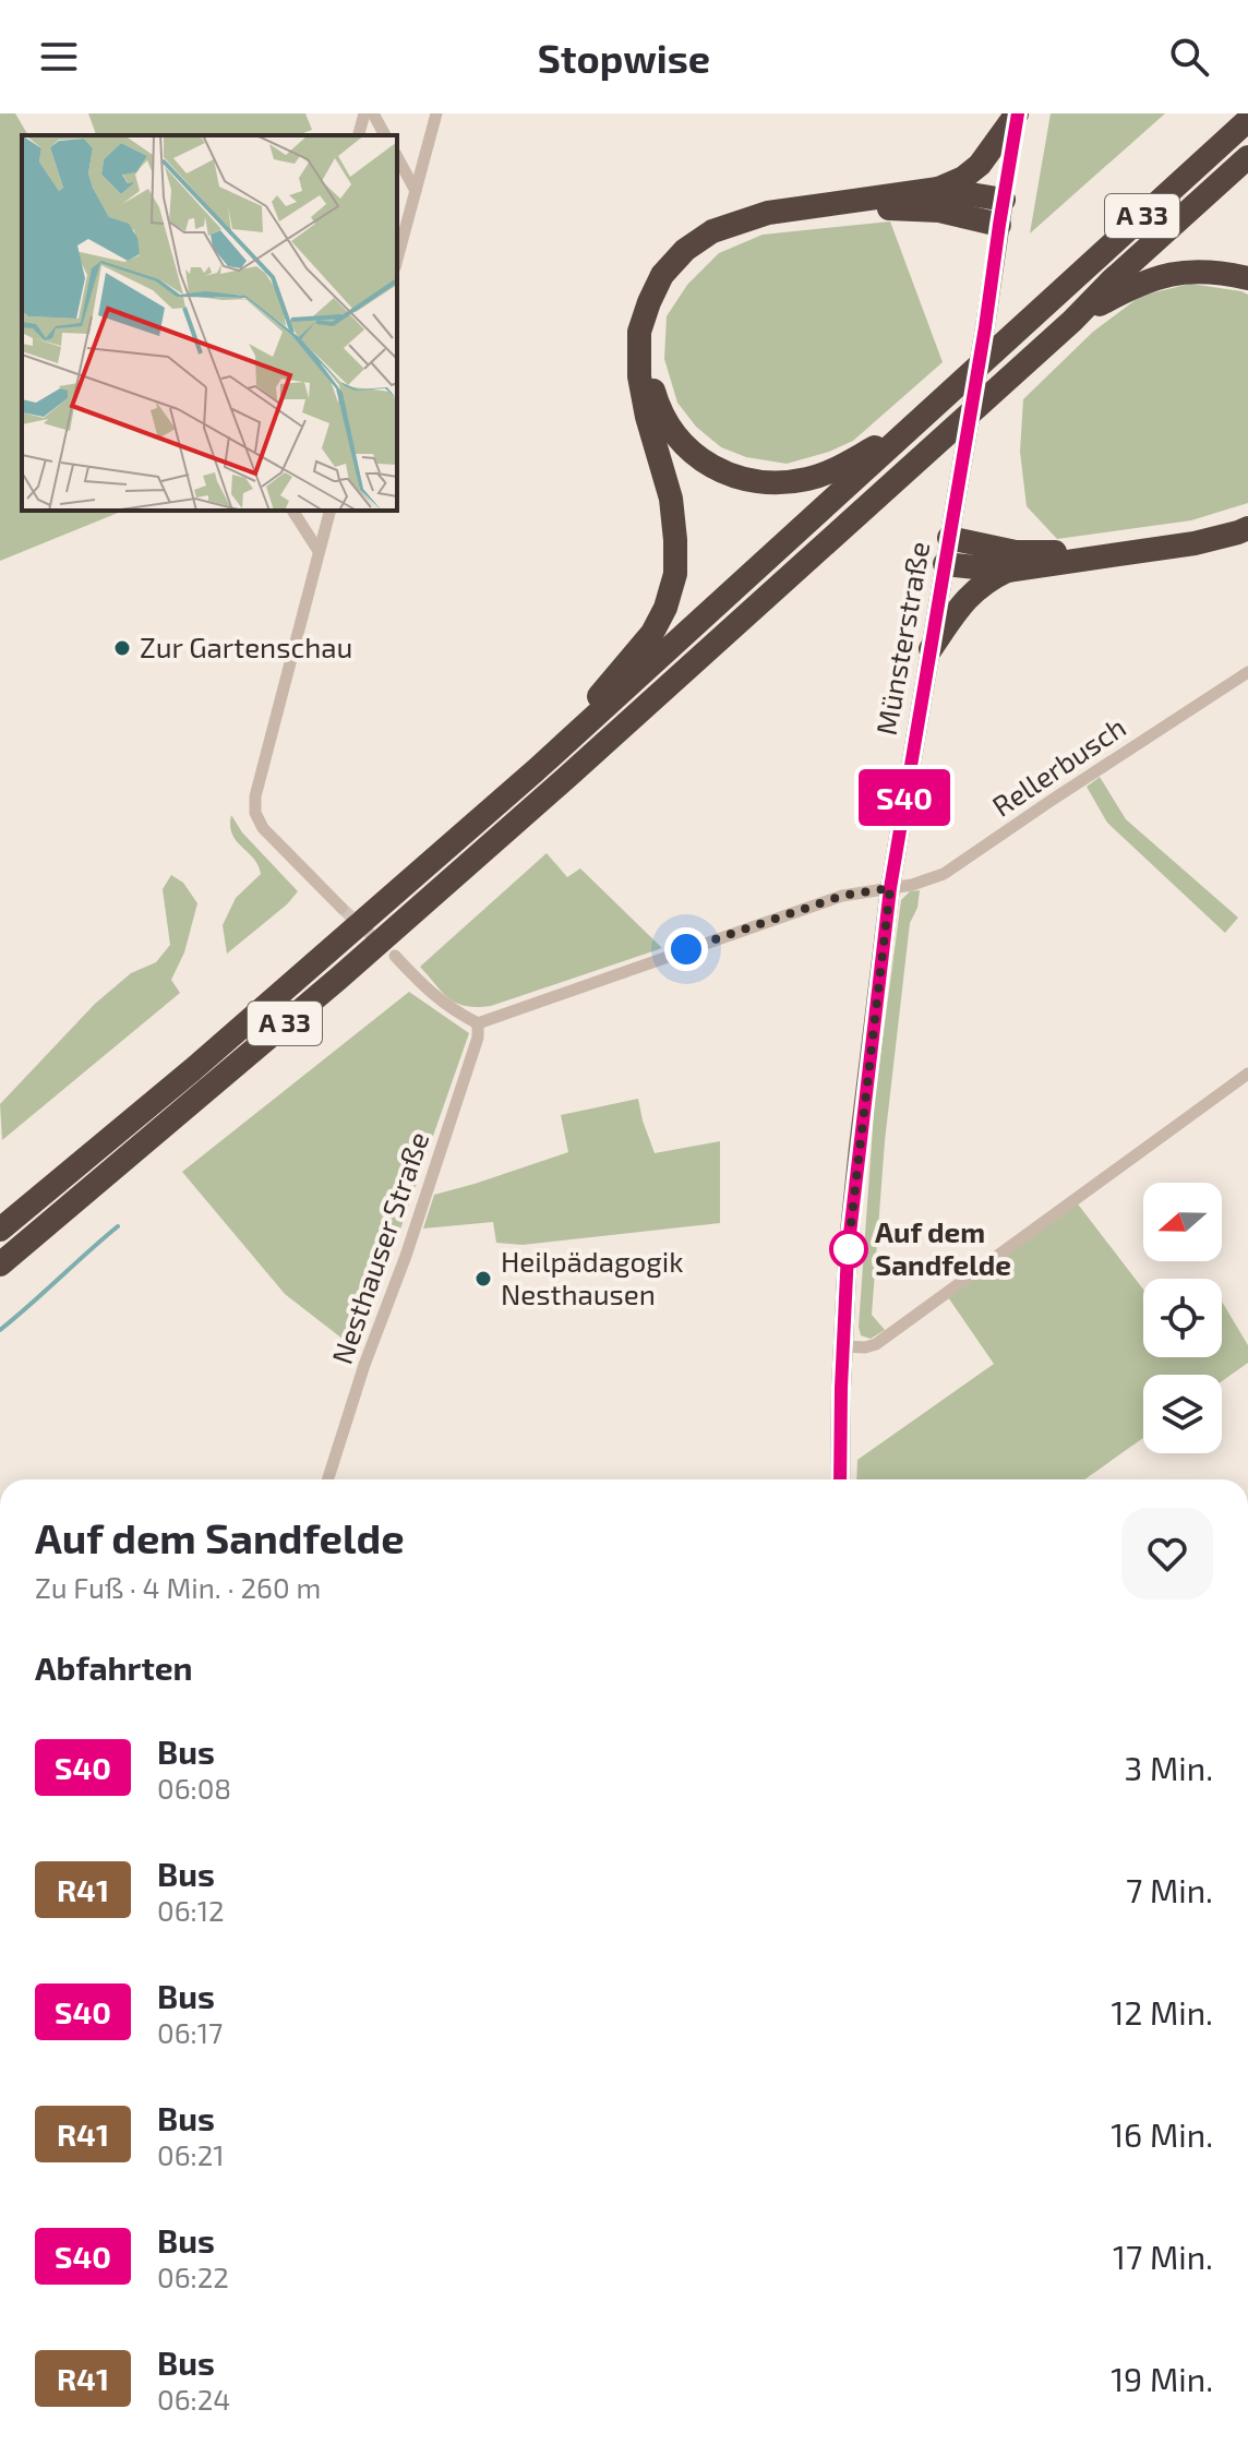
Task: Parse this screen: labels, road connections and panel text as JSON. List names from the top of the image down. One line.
{"streets":{"highway":["A 33"],"main road":["Münsterstraße"],"street":["Rellerbusch","Nesthauser Straße"]},"crossings":[["Münsterstraße","Rellerbusch"]],"places":["Zur Gartenschau","Auf dem Sandfelde","Heilpädagogik Nesthausen"],"lines":["bus line S40"],"north":"left","page":{"header":"Stopwise","on_map":"S40","heading":[["Auf dem Sandfelde","Zu Fuß · 4 Min. · 260 m"],"Abfahrten"],"list":[{"mark":"S40","name":"Bus","note":"06:08","value":"3 Min."},{"mark":"R41","name":"Bus","note":"06:12","value":"7 Min."},{"mark":"S40","name":"Bus","note":"06:17","value":"12 Min."},{"mark":"R41","name":"Bus","note":"06:21","value":"16 Min."},{"mark":"S40","name":"Bus","note":"06:22","value":"17 Min."},{"mark":"R41","name":"Bus","note":"06:24","value":"19 Min."}]}}
